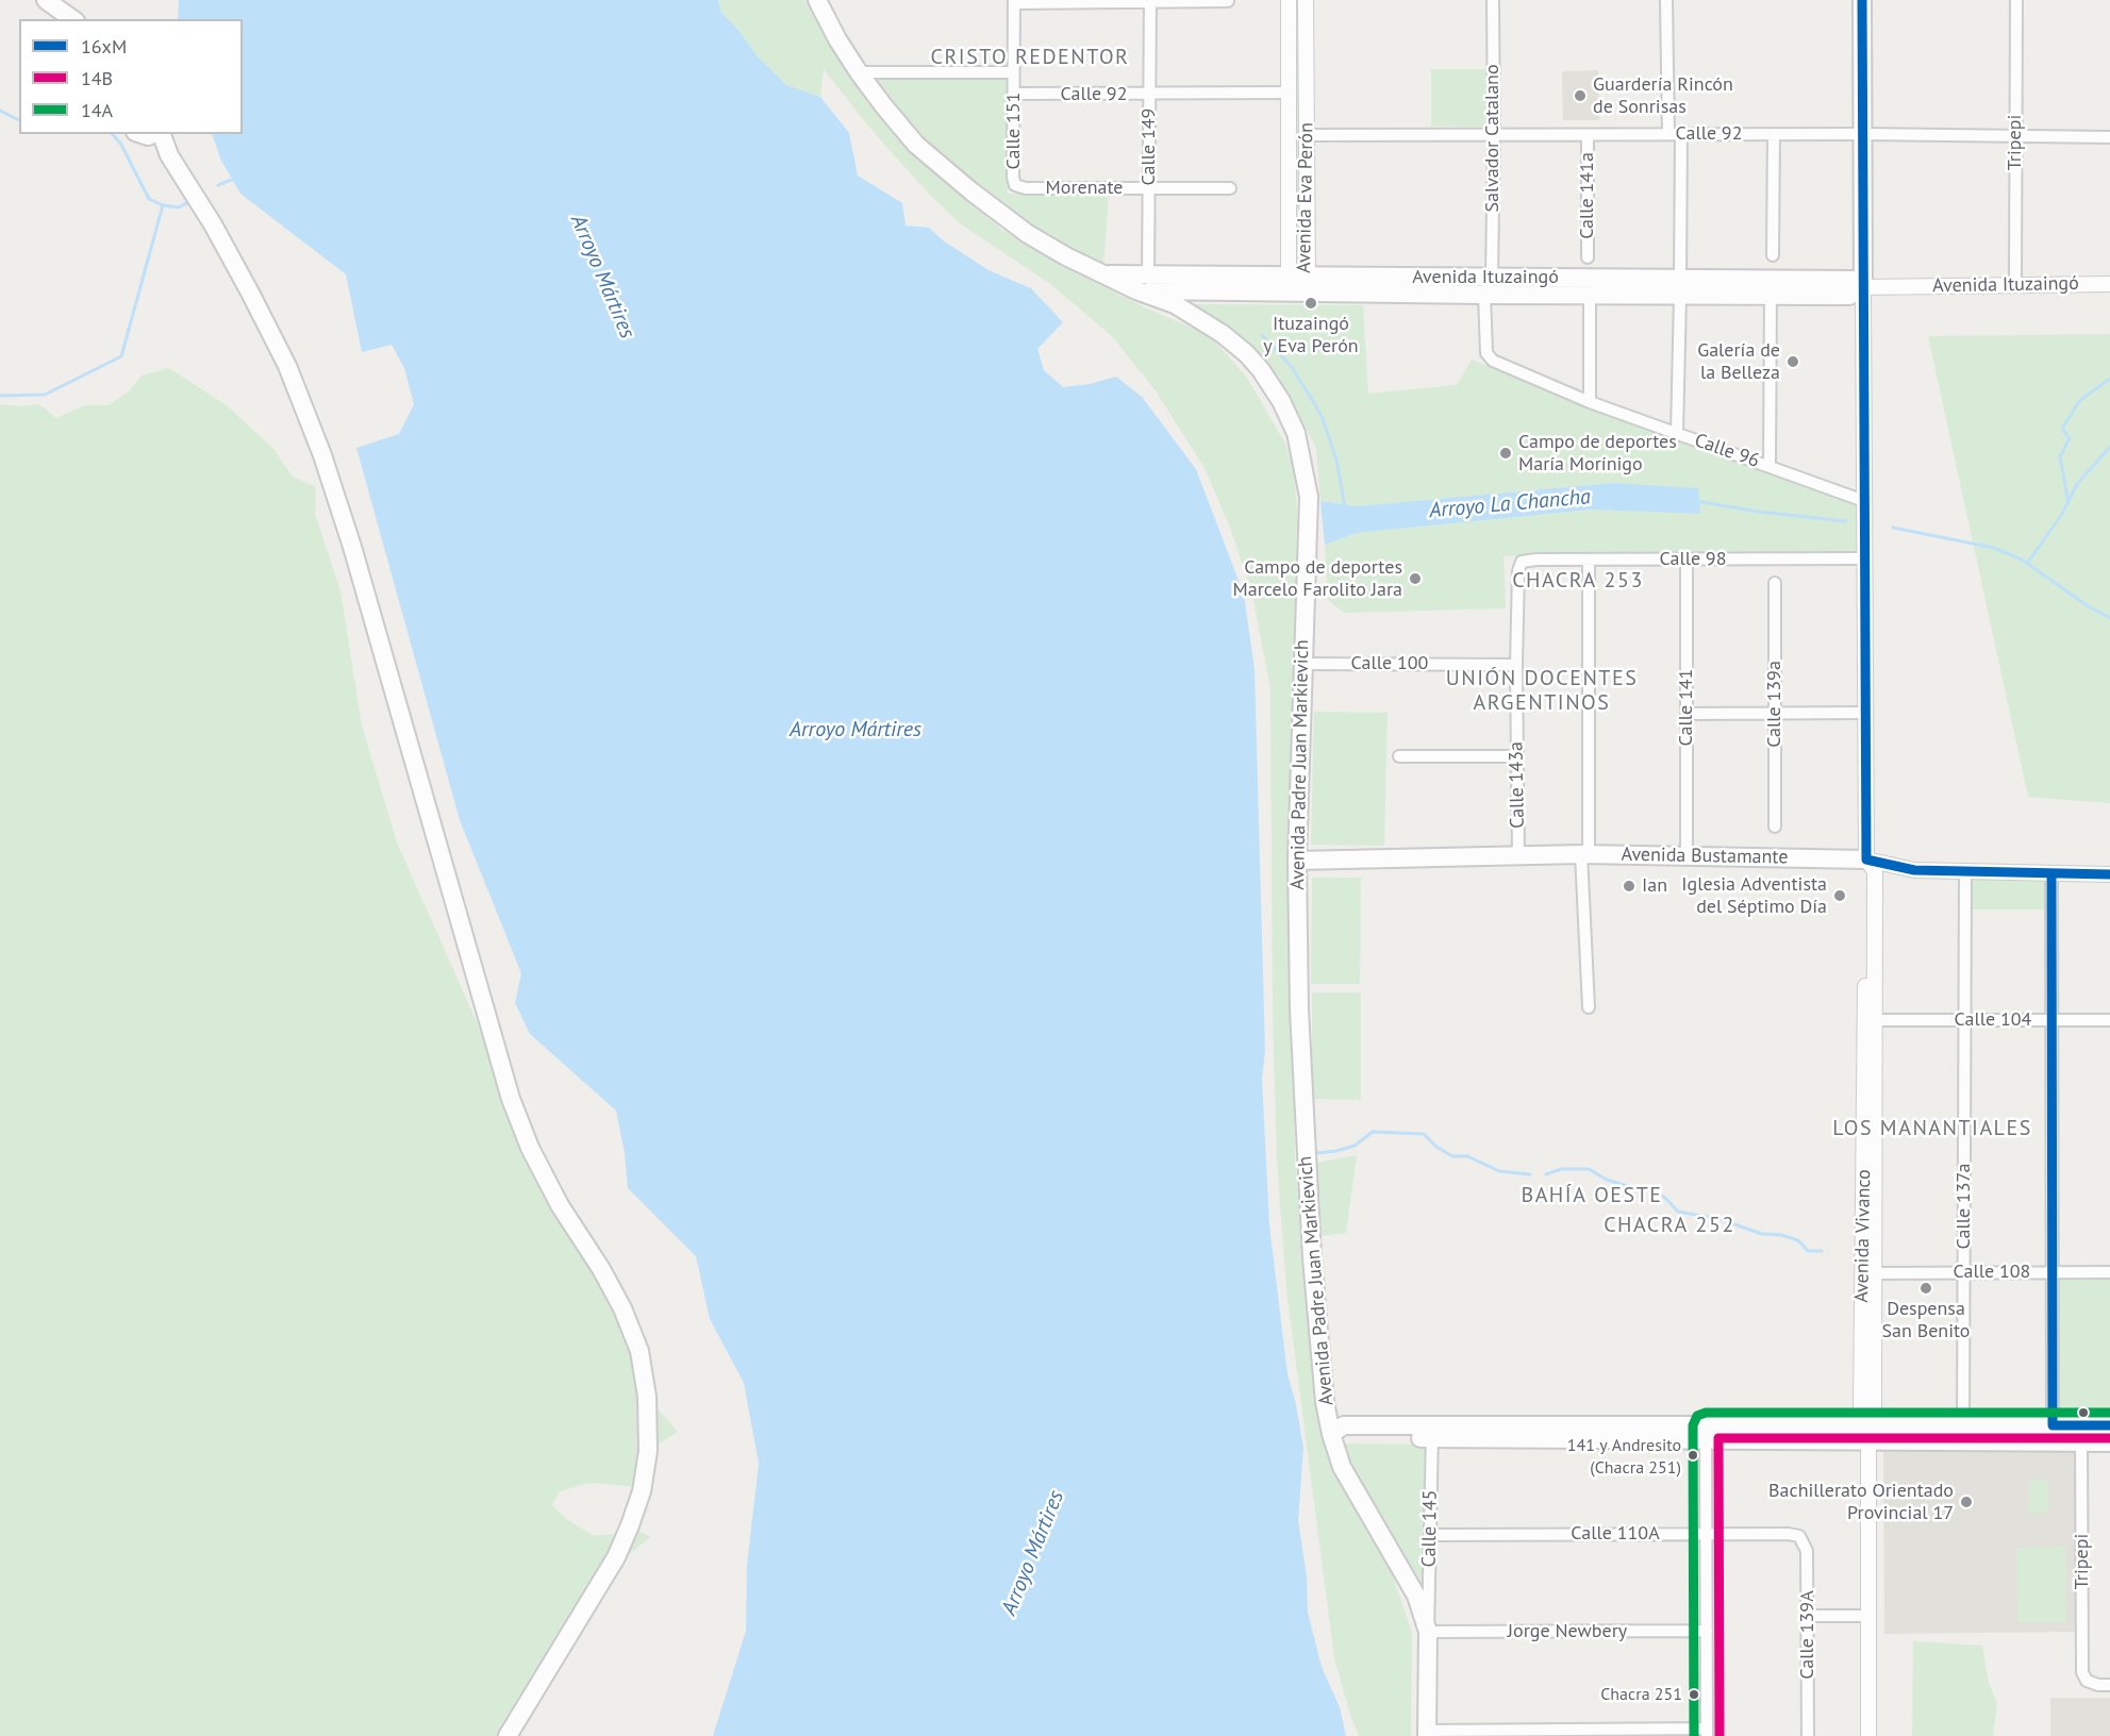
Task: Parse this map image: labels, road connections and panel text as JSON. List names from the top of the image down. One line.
{"streets":{"main road":["Avenida Ituzaingó","Avenida Padre Juan Markievich","Avenida Bustamante","Avenida Vivanco"],"street":["Calle 92","Calle 151","Salvador Catalano","Tripepi","Calle 149","Morenate","Calle 141a","Avenida Eva Perón","Calle 96","Calle 98","Calle 100","Calle 139a","Calle 141","Calle 143a","Calle 104","Calle 137a","Calle 108","Calle 145","Calle 110A","Jorge Newbery","Calle 139A"]},"crossings":[["Calle 92","Calle 151"],["Calle 92","Salvador Catalano"],["Calle 92","Tripepi"],["Calle 92","Calle 149"],["Calle 92","Calle 141a"],["Calle 92","Avenida Eva Perón"],["Calle 92","Avenida Vivanco"],["Calle 151","Morenate"],["Salvador Catalano","Avenida Ituzaingó"],["Tripepi","Avenida Ituzaingó"],["Calle 149","Morenate"],["Calle 149","Avenida Ituzaingó"],["Avenida Eva Perón","Avenida Ituzaingó"],["Avenida Ituzaingó","Calle 96"],["Avenida Ituzaingó","Avenida Padre Juan Markievich"],["Avenida Ituzaingó","Avenida Vivanco"],["Calle 96","Avenida Vivanco"],["Calle 98","Calle 141"],["Calle 98","Calle 143a"],["Calle 98","Avenida Vivanco"],["Calle 100","Avenida Padre Juan Markievich"],["Calle 100","Calle 143a"],["Calle 141","Avenida Bustamante"],["Avenida Padre Juan Markievich","Avenida Bustamante"],["Avenida Padre Juan Markievich","Calle 145"],["Avenida Padre Juan Markievich","Jorge Newbery"],["Calle 143a","Avenida Bustamante"],["Avenida Bustamante","Calle 137a"],["Avenida Bustamante","Avenida Vivanco"],["Calle 104","Calle 137a"],["Calle 104","Avenida Vivanco"],["Calle 137a","Calle 108"],["Avenida Vivanco","Calle 108"],["Calle 145","Calle 110A"],["Calle 145","Jorge Newbery"],["Calle 110A","Calle 139A"]],"districts":["CRISTO REDENTOR","CHACRA 253","UNIÓN DOCENTES ARGENTINOS","LOS MANANTIALES","BAHÍA OESTE","CHACRA 252"],"water":["Arroyo Mártires","Arroyo La Chancha"],"places":["Guardería Rincón de Sonrisas","Ituzaingó y Eva Perón","Galería de la Belleza","Campo de deportes María Morínigo","Campo de deportes Marcelo Farolito Jara","Ian","Iglesia Adventista del Séptimo Día","Despensa San Benito","141 y Andresito (Chacra 251)","Bachillerato Orientado Provincial 17","Chacra 251"],"lines":["transit line 16xM","transit line 14A","transit line 14B"],"legend":["16xM","14B","14A"]}
